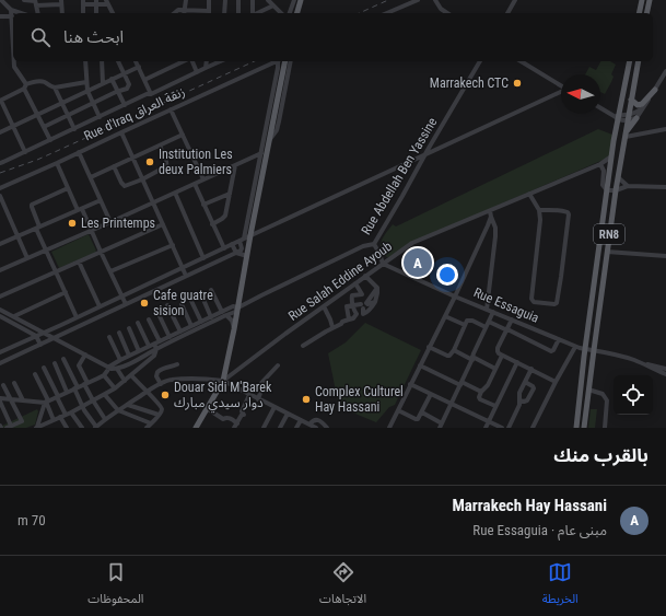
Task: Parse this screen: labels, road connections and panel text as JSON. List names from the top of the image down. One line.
{"streets":{"main road":["RN8"],"street":["Rue d'Iraq زنقة العراق","Rue Abdellah Ben Yassine","Rue Salah Eddine Ayoub","Rue Essaguia"]},"crossings":[["RN8","Rue Salah Eddine Ayoub"],["RN8","Rue Essaguia"],["Rue Salah Eddine Ayoub","Rue Essaguia"]],"places":["Marrakech CTC","Institution Les deux Palmiers","Les Printemps","Cafe guatre sision","Douar Sidi M'Barek دوار سيدي مبارك","Complex Culturel Hay Hassani"],"north":"left","page":{"search":"ابحث هنا","pins":"A","heading":"بالقرب منك","list":[{"mark":"A","name":"Marrakech Hay Hassani","note":"مبنى عام · Rue Essaguia","value":"70 m"}],"nav":["الخريطة","الاتجاهات","المحفوظات"]}}
